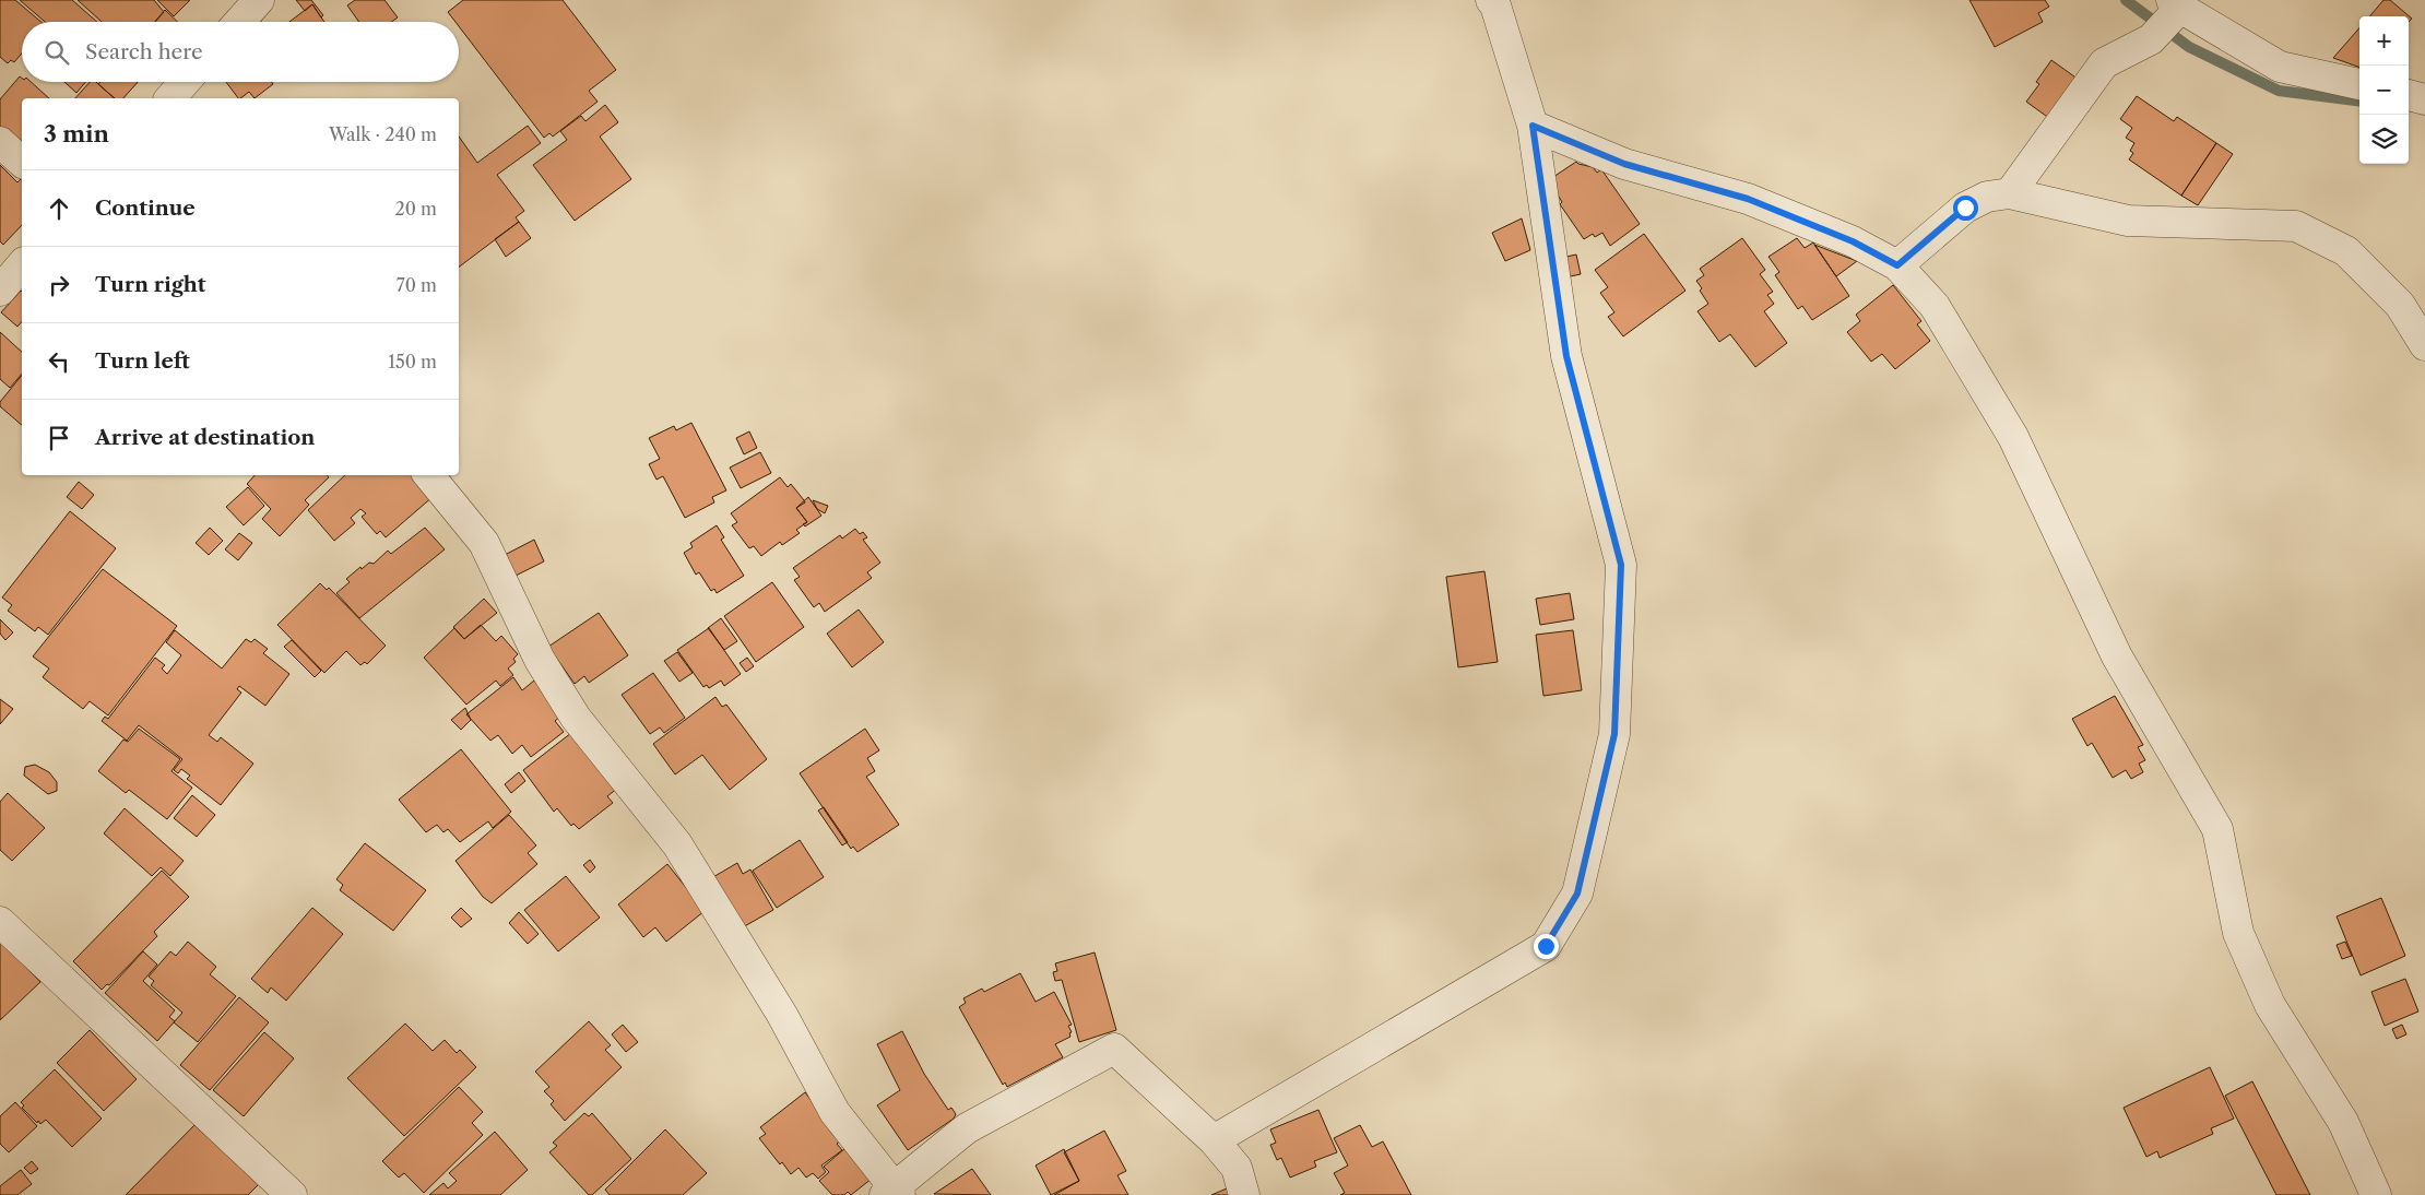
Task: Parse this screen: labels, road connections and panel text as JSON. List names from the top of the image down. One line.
{"page":{"map_buttons":["+","−"],"search":"Search here","heading":["3 min","Walk · 240 m"],"list":[["Continue","20 m"],["Turn right","70 m"],["Turn left","150 m"],"Arrive at destination"]}}
